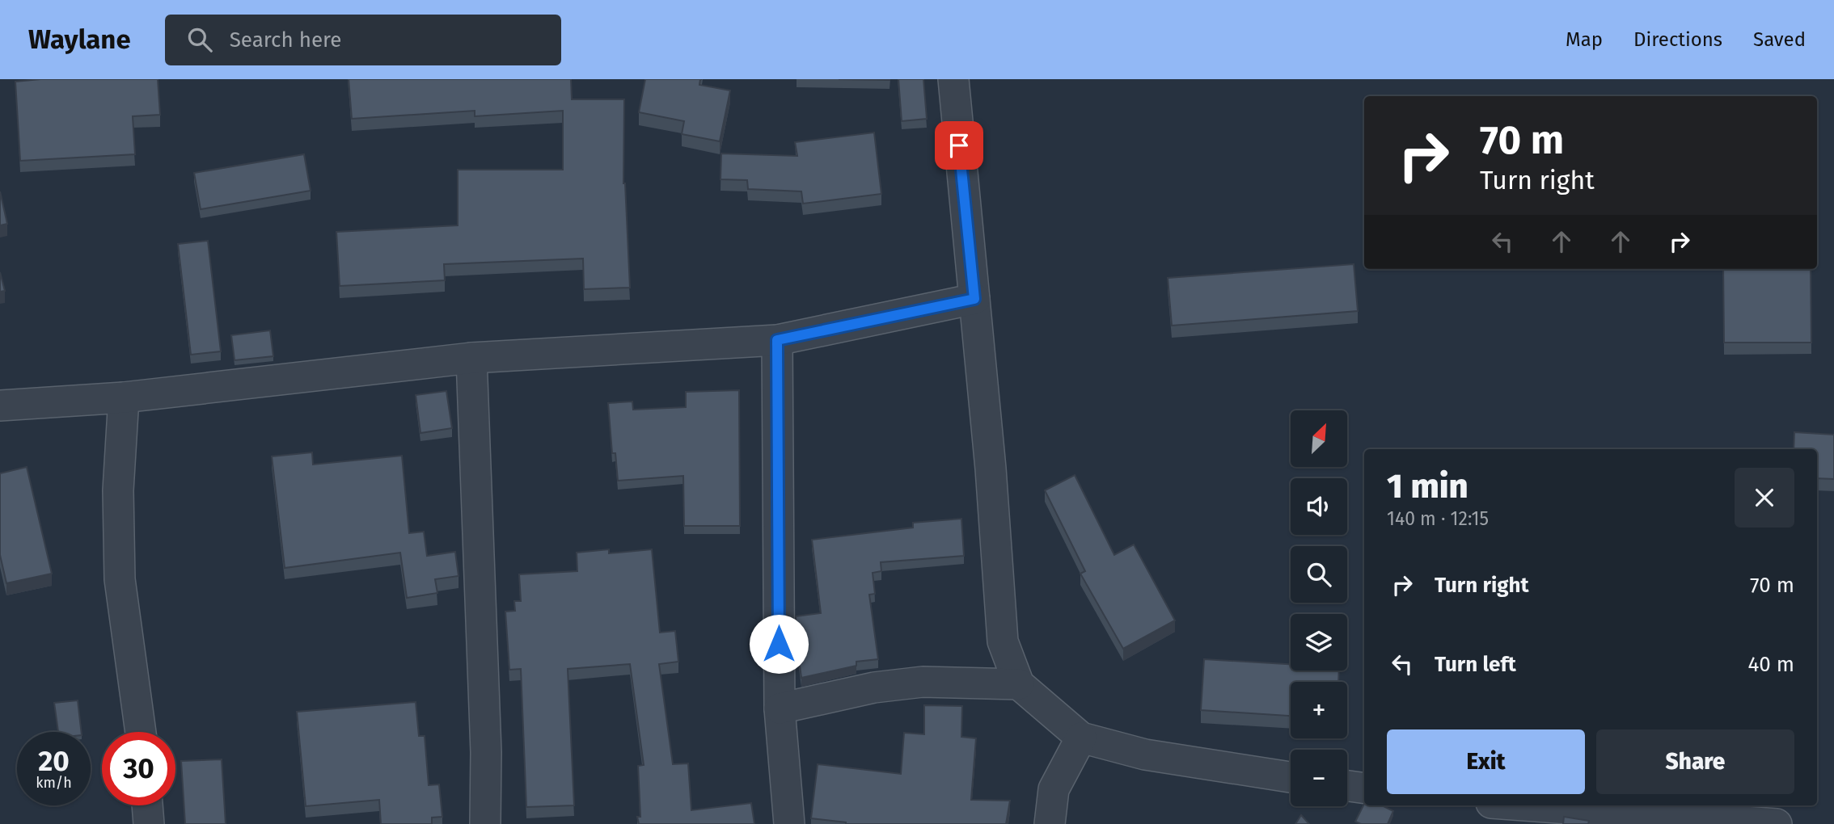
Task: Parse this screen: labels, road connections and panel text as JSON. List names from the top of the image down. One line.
{"north":"top right","page":{"header":"Waylane","search":"Search here","nav":["Map","Directions","Saved"],"turn":["70 m","Turn right"],"map_buttons":["+","−"],"heading":["1 min","140 m · 12:15"],"list":[{"name":"Turn right","value":"70 m"},{"name":"Turn left","value":"40 m"}],"buttons":["Exit","Share"],"speed":"20 km/h","limit":"30"}}
